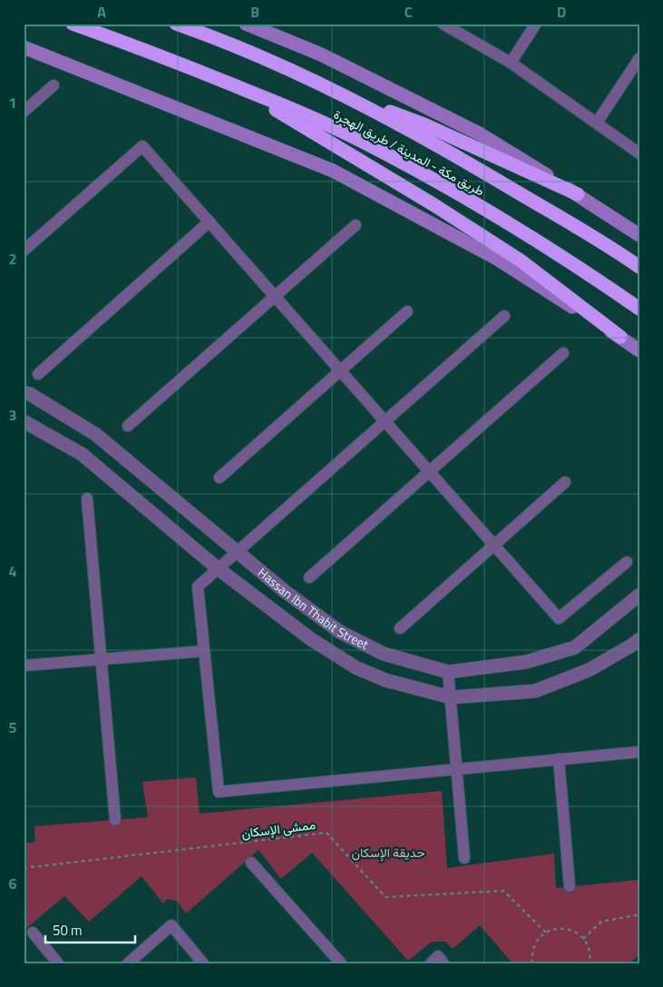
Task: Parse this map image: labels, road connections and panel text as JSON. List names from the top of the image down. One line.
{"streets":{"highway":["طريق مكة - المدينة / طريق الهجرة"],"street":["Hassan Ibn Thabit Street"],"path":["ممشى الإسكان"]},"parks":["حديقة الإسكان"],"scale_bar":"50 m","grid":{"columns":["A","B","C","D"],"rows":["1","2","3","4","5","6"]}}
